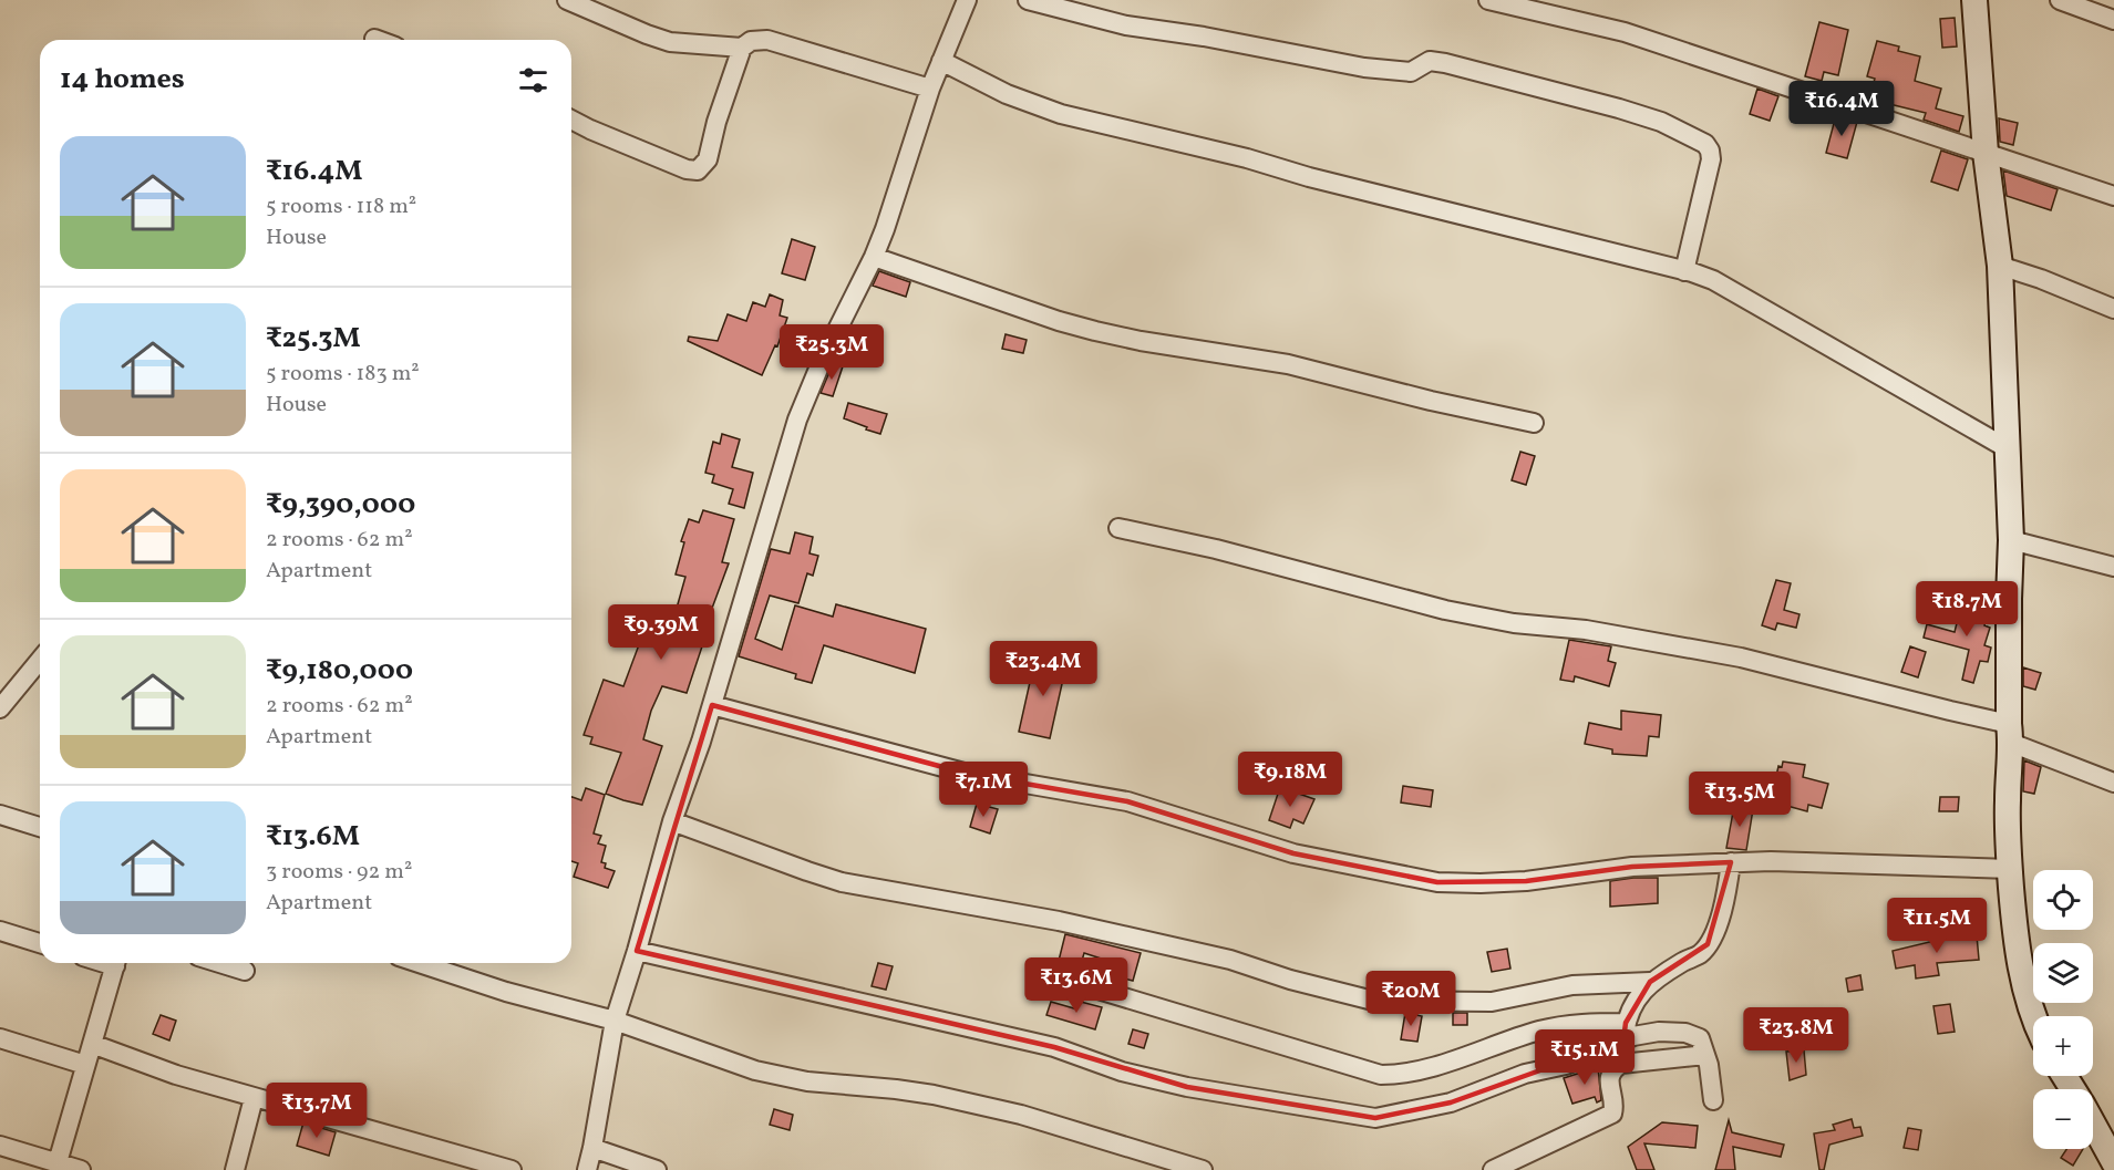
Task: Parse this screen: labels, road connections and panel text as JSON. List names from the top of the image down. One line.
{"page":{"heading":"14 homes","price":["₹16.4M","₹25.3M","₹18.7M","₹9.39M","₹23.4M","₹9.18M","₹7.1M","₹13.5M","₹11.5M","₹13.6M","₹20M","₹23.8M","₹15.1M","₹13.7M"],"list":[{"name":"₹16.4M","note":"5 rooms · 118 m² · House"},{"name":"₹25.3M","note":"5 rooms · 183 m² · House"},{"name":"₹9,390,000","note":"2 rooms · 62 m² · Apartment"},{"name":"₹9,180,000","note":"2 rooms · 62 m² · Apartment"},{"name":"₹13.6M","note":"3 rooms · 92 m² · Apartment"}],"map_buttons":["+","−"]}}
